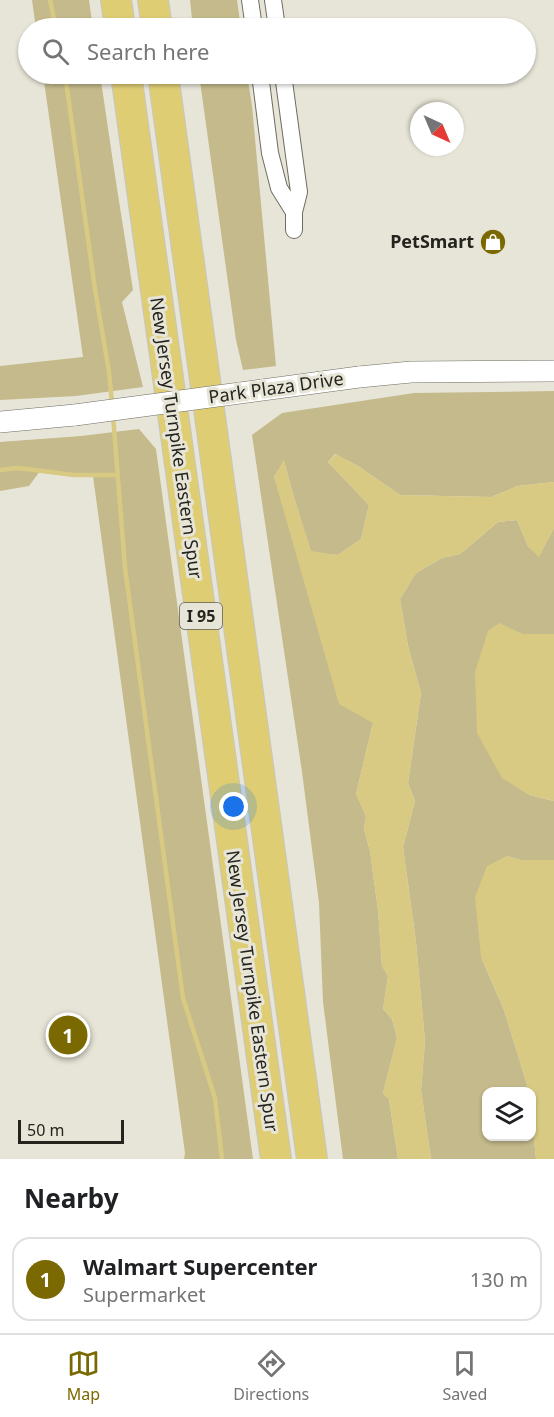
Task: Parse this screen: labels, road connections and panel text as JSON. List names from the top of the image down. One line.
{"streets":{"highway":["New Jersey Turnpike Eastern Spur","I 95"],"street":["Park Plaza Drive"]},"places":{"shop":["PetSmart"]},"scale_bar":"50 m","north":"bottom right","page":{"search":"Search here","pins":"1","scale":"50 m","heading":"Nearby","list":[{"mark":"1","name":"Walmart Supercenter","note":"Supermarket","value":"130 m"}],"nav":["Map","Directions","Saved"]}}
